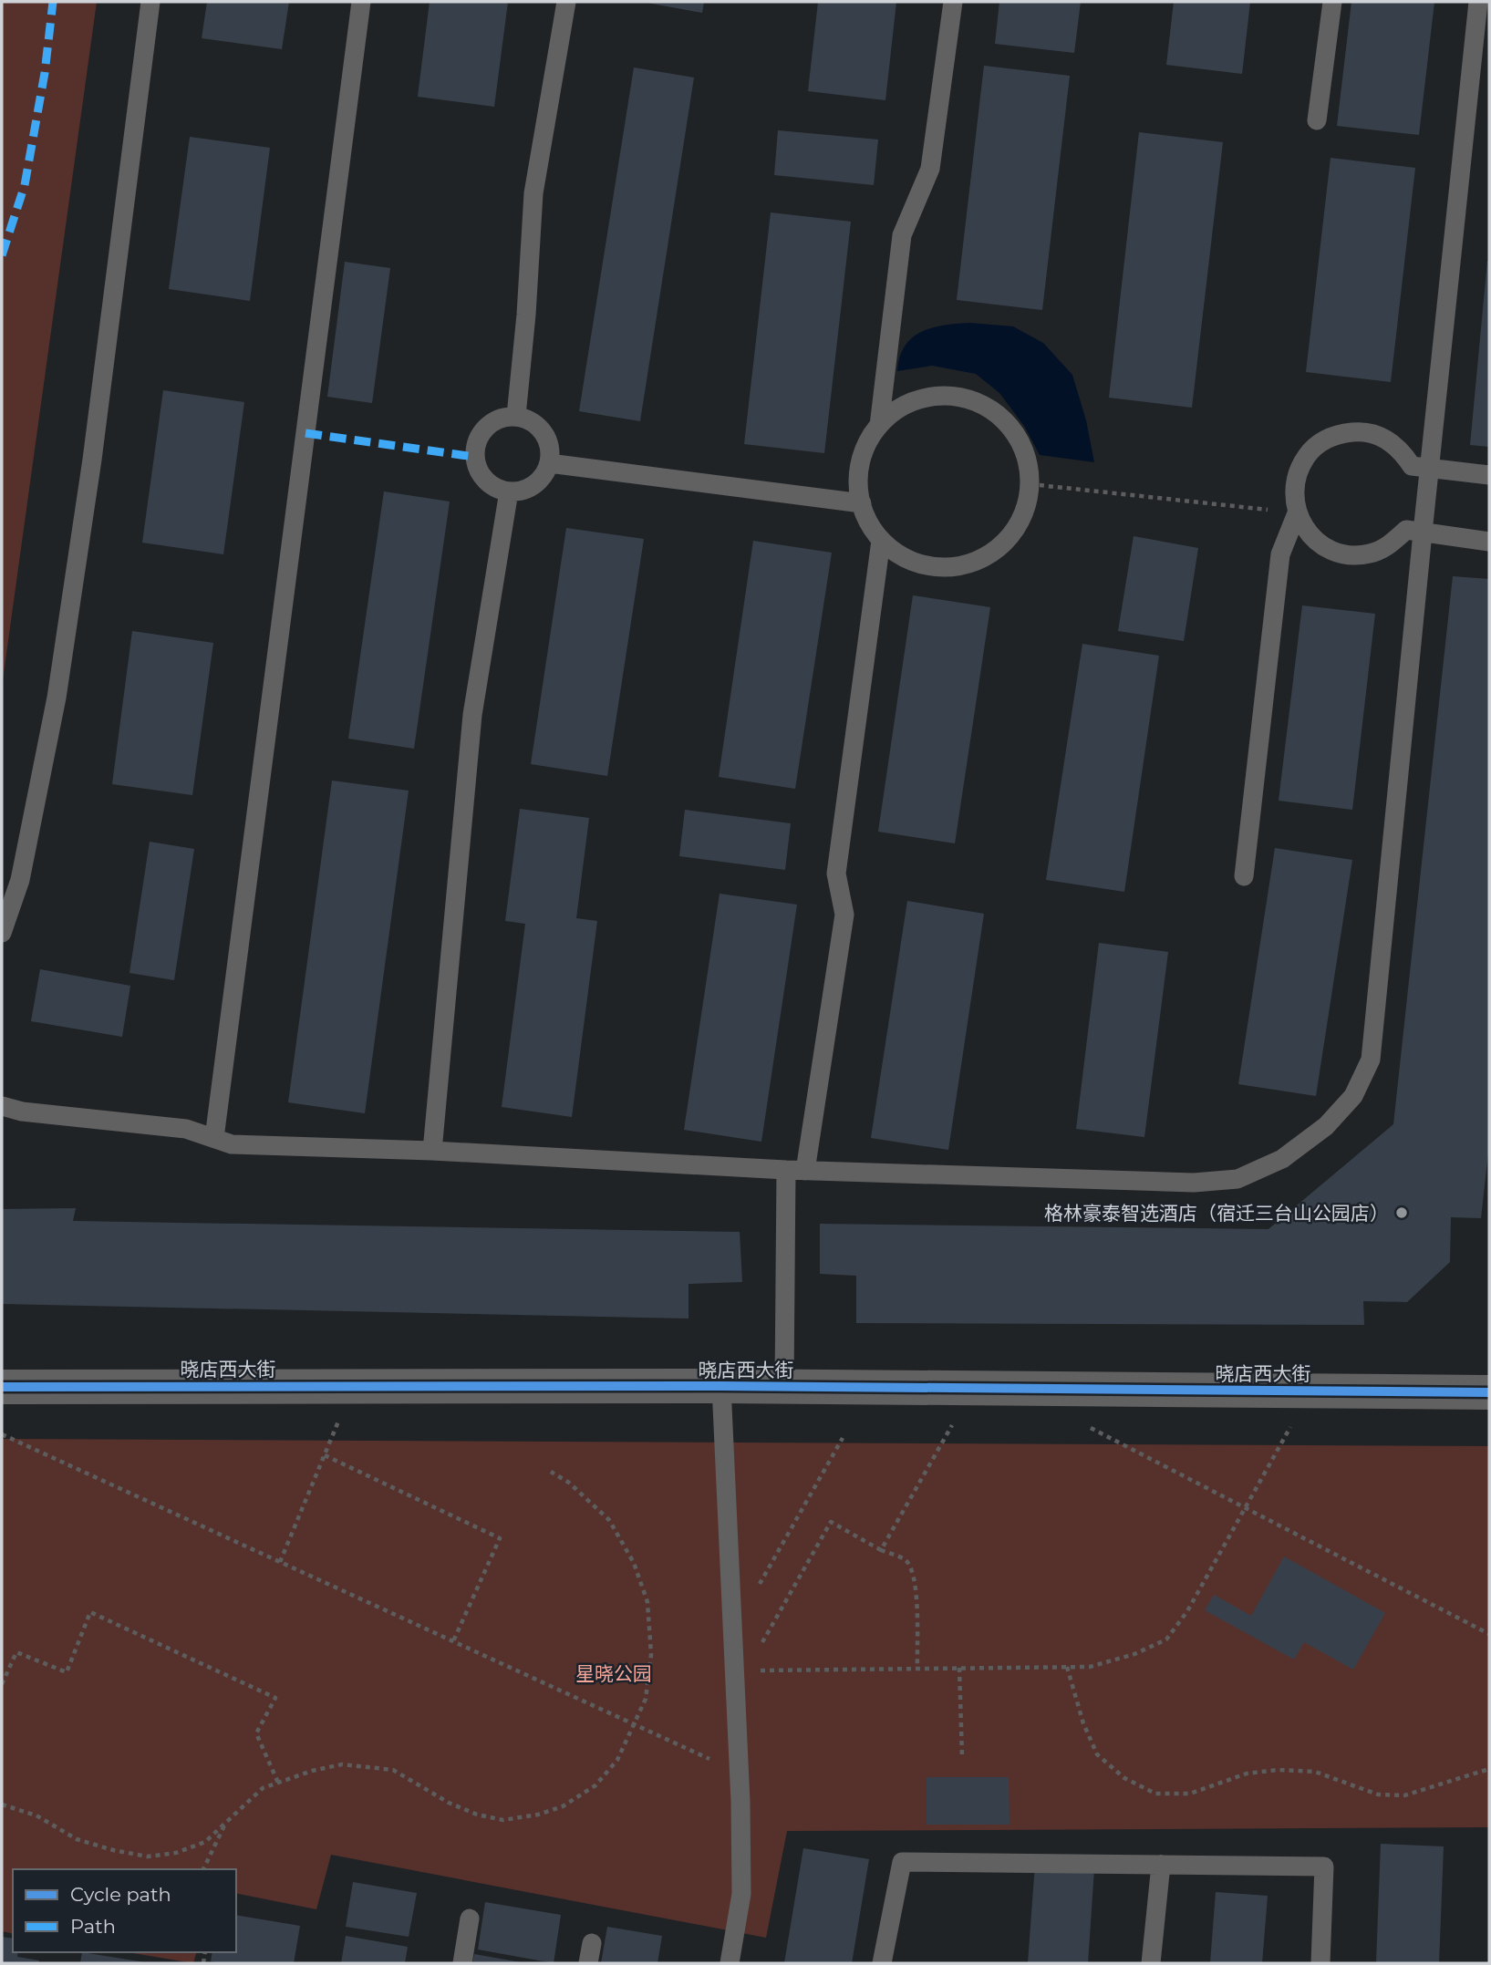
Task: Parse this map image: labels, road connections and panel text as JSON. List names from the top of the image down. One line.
{"streets":{"street":["晓店西大街"]},"parks":["星晓公园"],"places":["格林豪泰智选酒店（宿迁三台山公园店）"],"legend":["Cycle path","Path"]}
